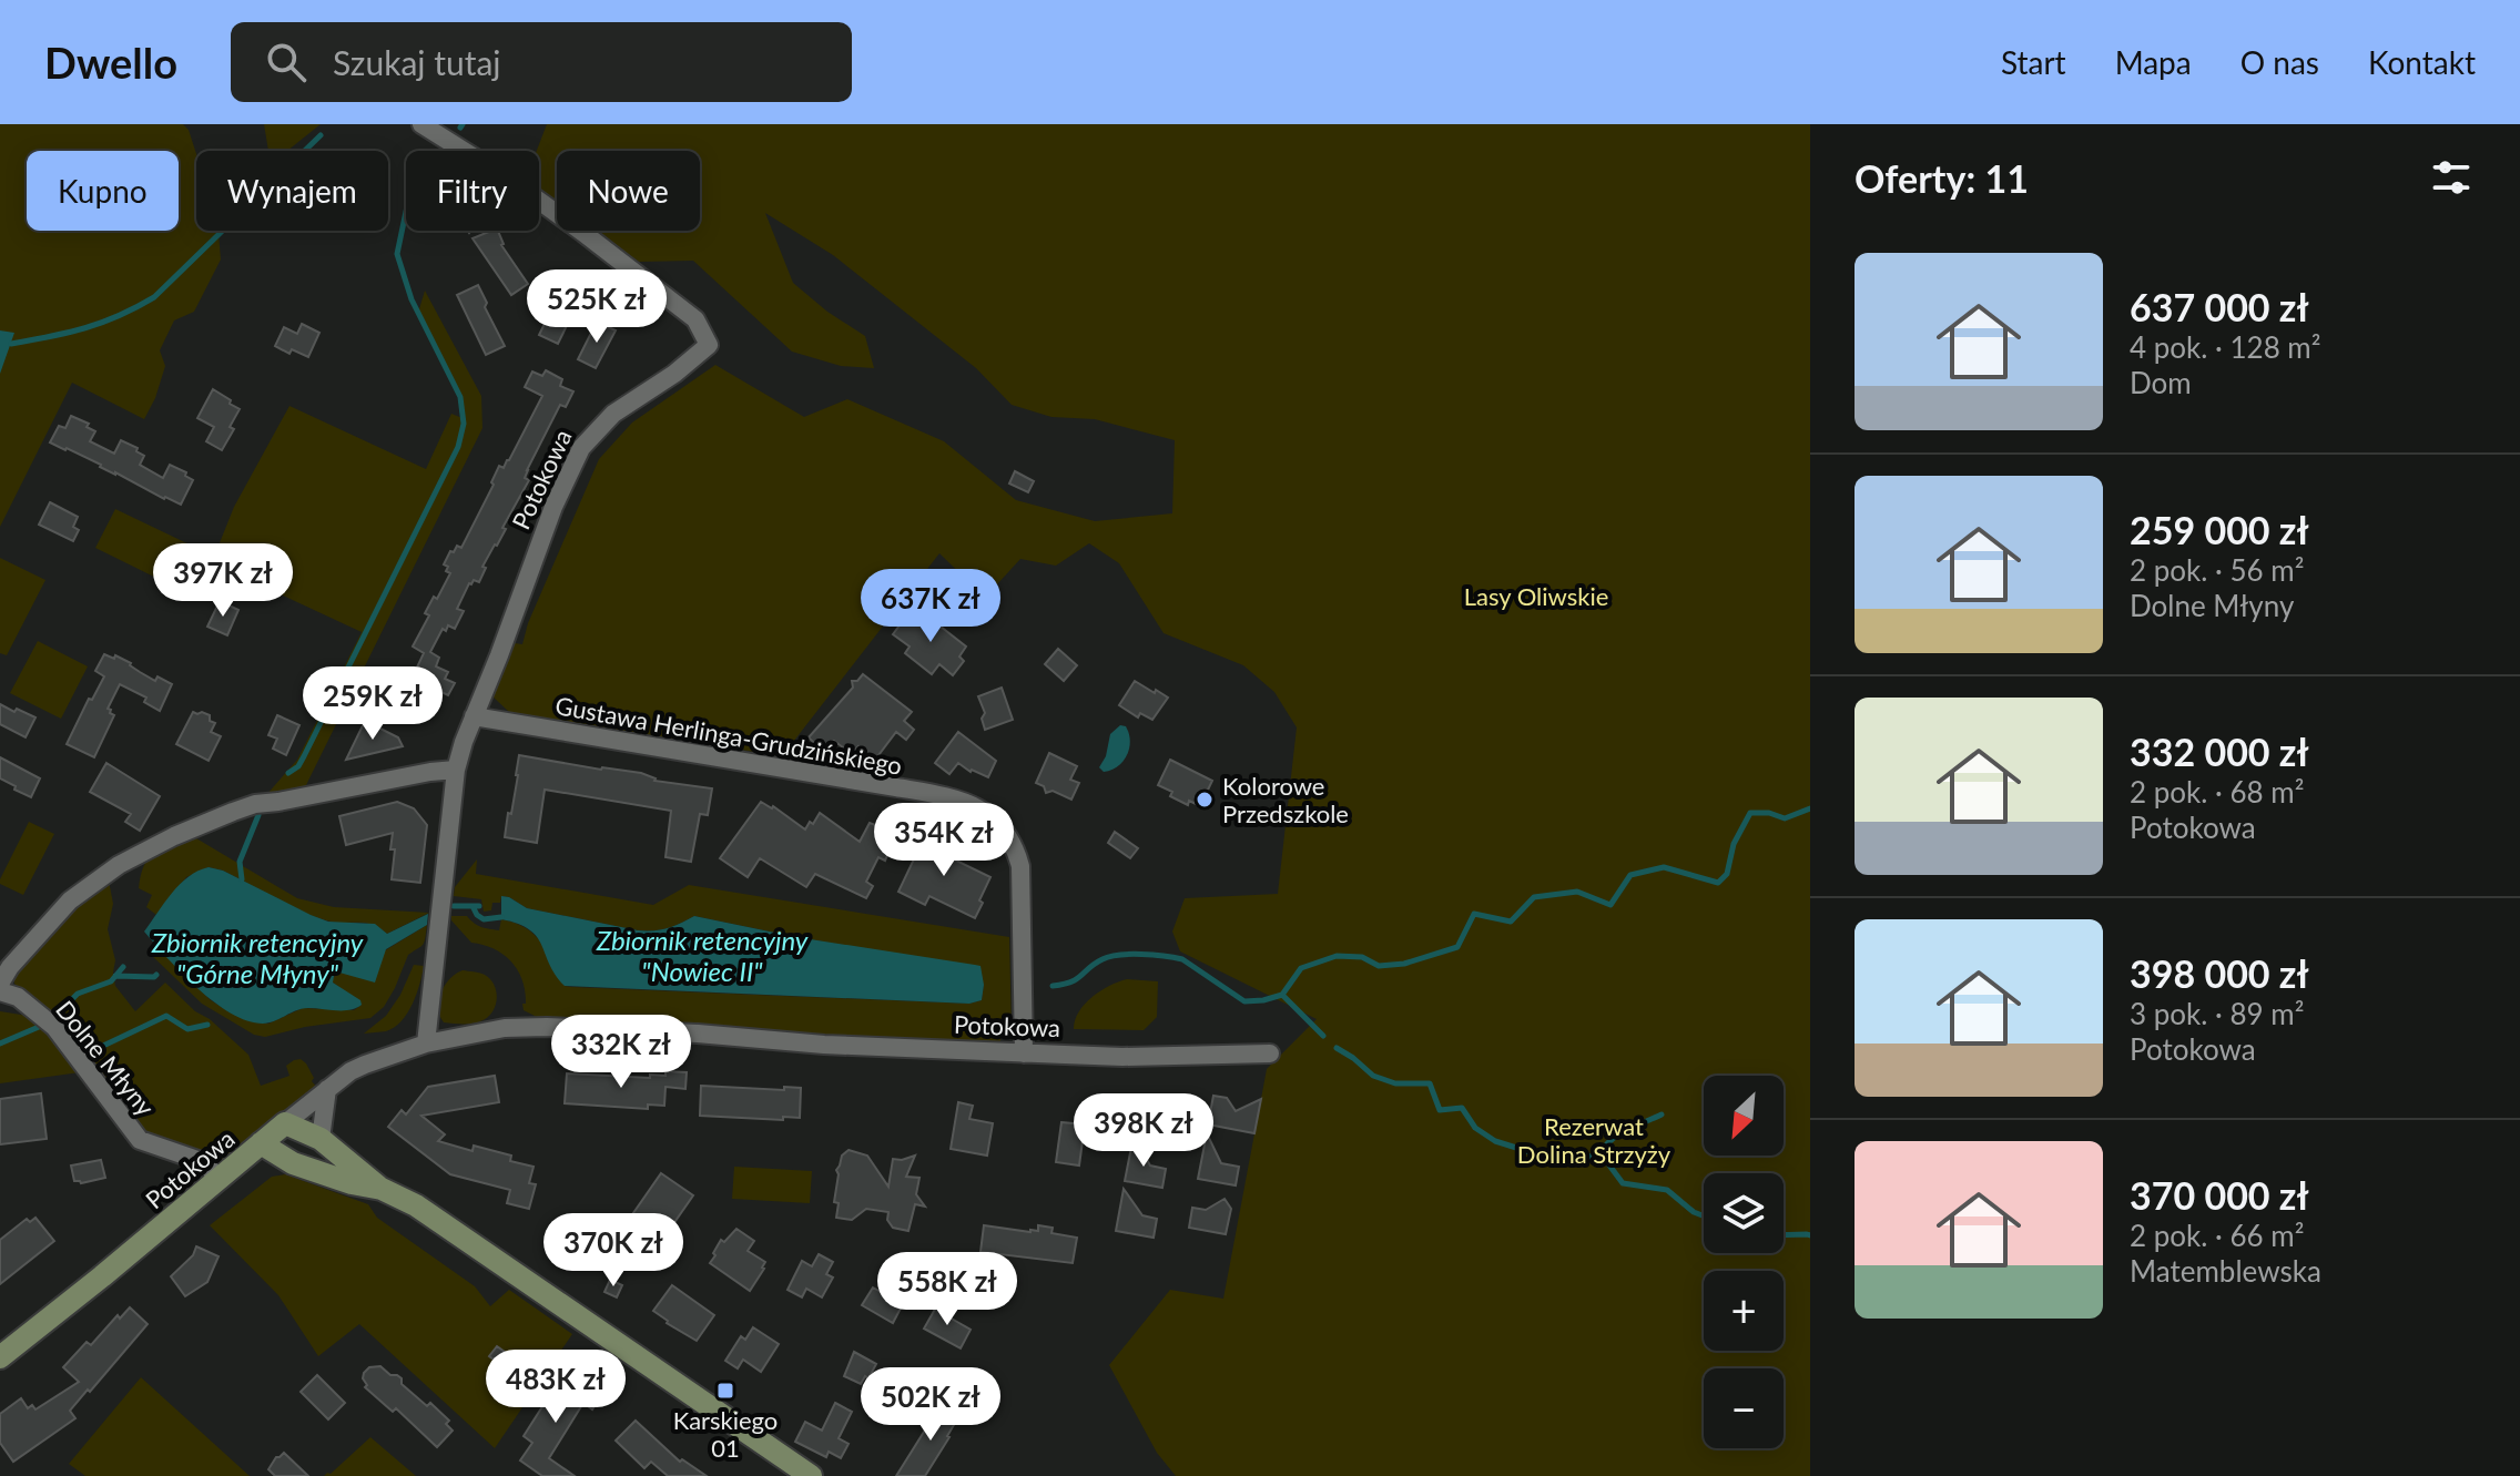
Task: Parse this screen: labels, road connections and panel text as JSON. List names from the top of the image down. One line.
{"streets":{"street":["Potokowa","Gustawa Herlinga-Grudzińskiego","Dolne Młyny"]},"crossings":[["Potokowa","Gustawa Herlinga-Grudzińskiego"],["Potokowa","Dolne Młyny"]],"water":["Zbiornik retencyjny \"Nowiec II\"","Zbiornik retencyjny \"Górne Młyny\""],"parks":["Lasy Oliwskie","Rezerwat Dolina Strzyży"],"places":{"other":["Kolorowe Przedszkole"],"transit":["Karskiego 01"]},"north":"bottom left","page":{"header":"Dwello","search":"Szukaj tutaj","nav":["Start","Mapa","O nas","Kontakt"],"heading":"Oferty: 11","chip":["Kupno","Wynajem","Filtry","Nowe"],"list":[{"name":"637 000 zł","note":"4 pok. · 128 m² · Dom"},{"name":"259 000 zł","note":"2 pok. · 56 m² · Dolne Młyny"},{"name":"332 000 zł","note":"2 pok. · 68 m² · Potokowa"},{"name":"398 000 zł","note":"3 pok. · 89 m² · Potokowa"},{"name":"370 000 zł","note":"2 pok. · 66 m² · Matemblewska"}],"price":["525K zł","397K zł","637K zł","259K zł","354K zł","332K zł","398K zł","370K zł","558K zł","483K zł","502K zł"],"map_buttons":["+","−"]}}
